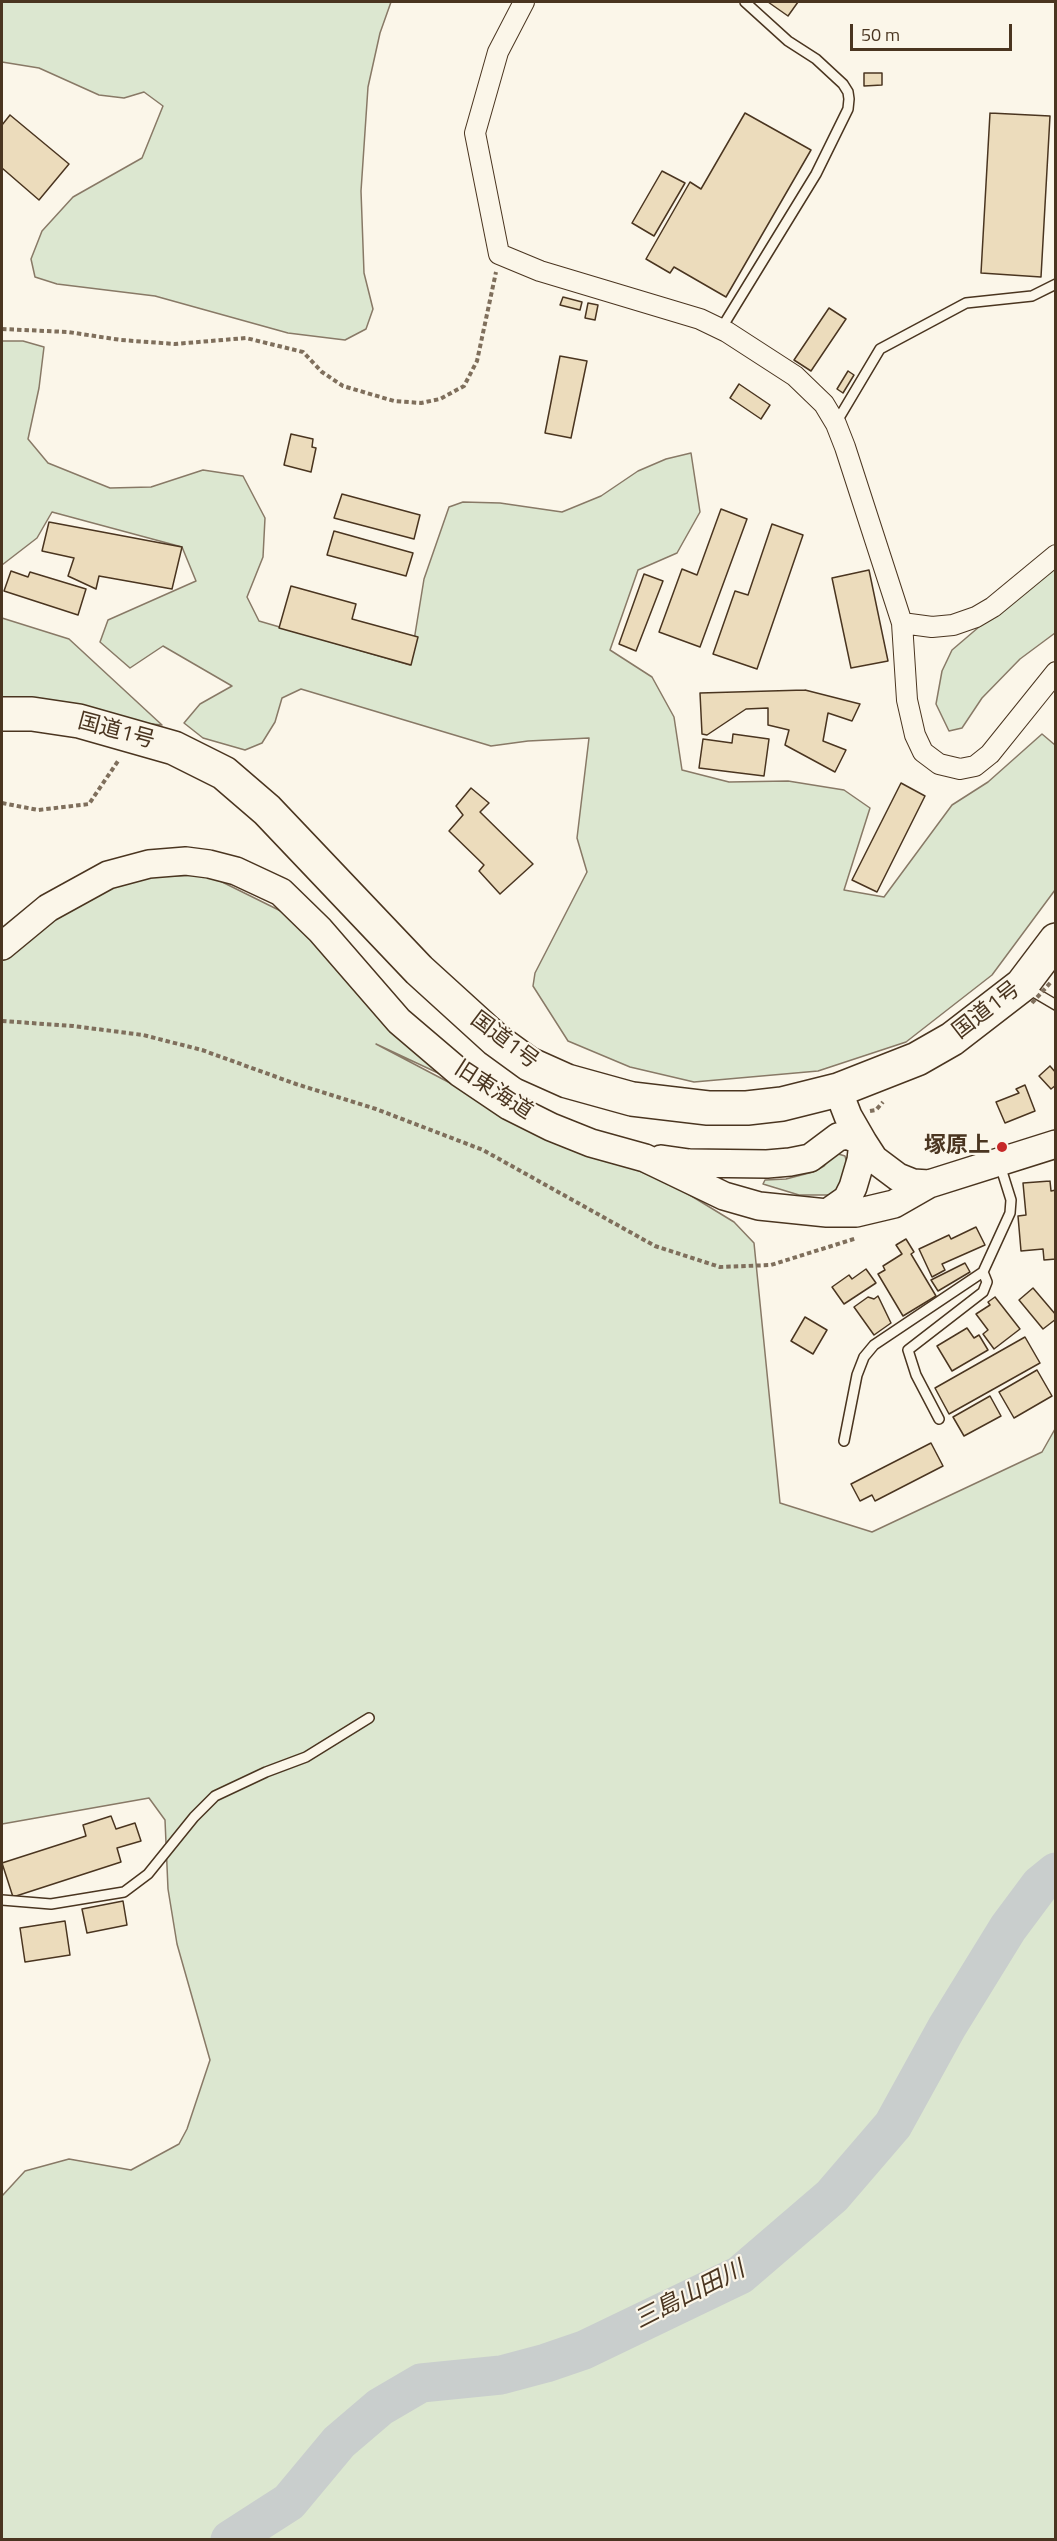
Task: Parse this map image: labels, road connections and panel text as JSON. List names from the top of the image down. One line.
{"streets":{"highway":["国道1号"],"street":["旧東海道"]},"water":["三島山田川"],"places":["塚原上"],"scale_bar":"50 m"}
